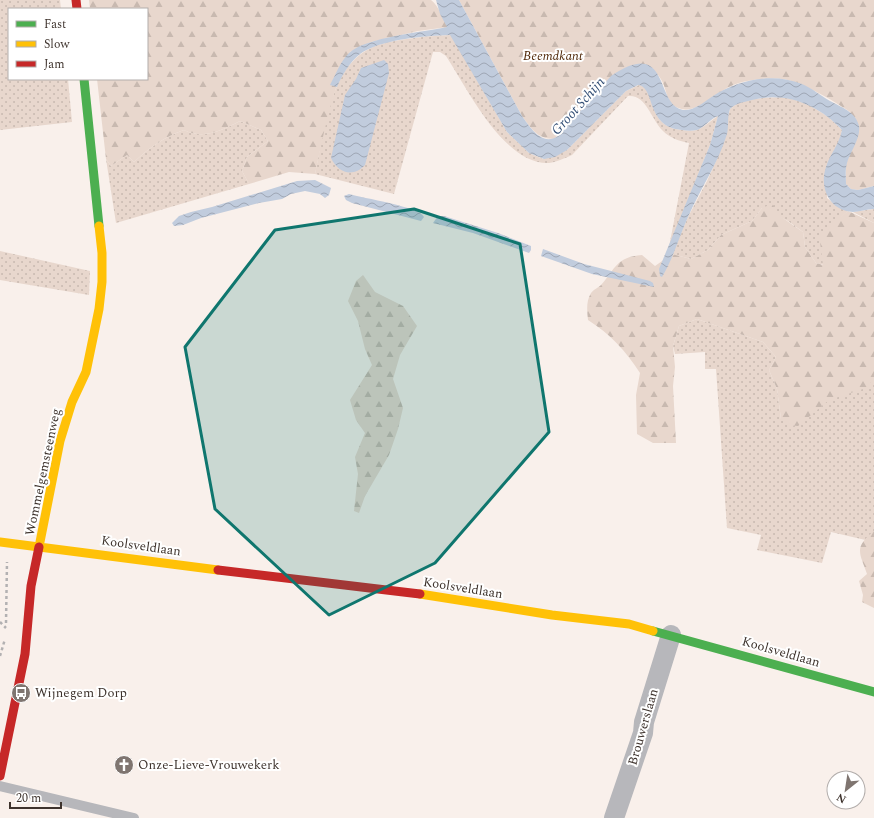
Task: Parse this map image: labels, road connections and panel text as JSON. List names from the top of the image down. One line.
{"streets":{"street":["Wommelgemsteenweg","Koolsveldlaan","Brouwerslaan"]},"crossings":[["Wommelgemsteenweg","Koolsveldlaan"],["Koolsveldlaan","Brouwerslaan"]],"water":["Groot Schijn"],"parks":["Beemdkant"],"places":{"bus stop":["Wijnegem Dorp"],"church":["Onze-Lieve-Vrouwekerk"]},"legend":["Fast","Slow","Jam"],"scale_bar":"20 m","north":"bottom left"}
